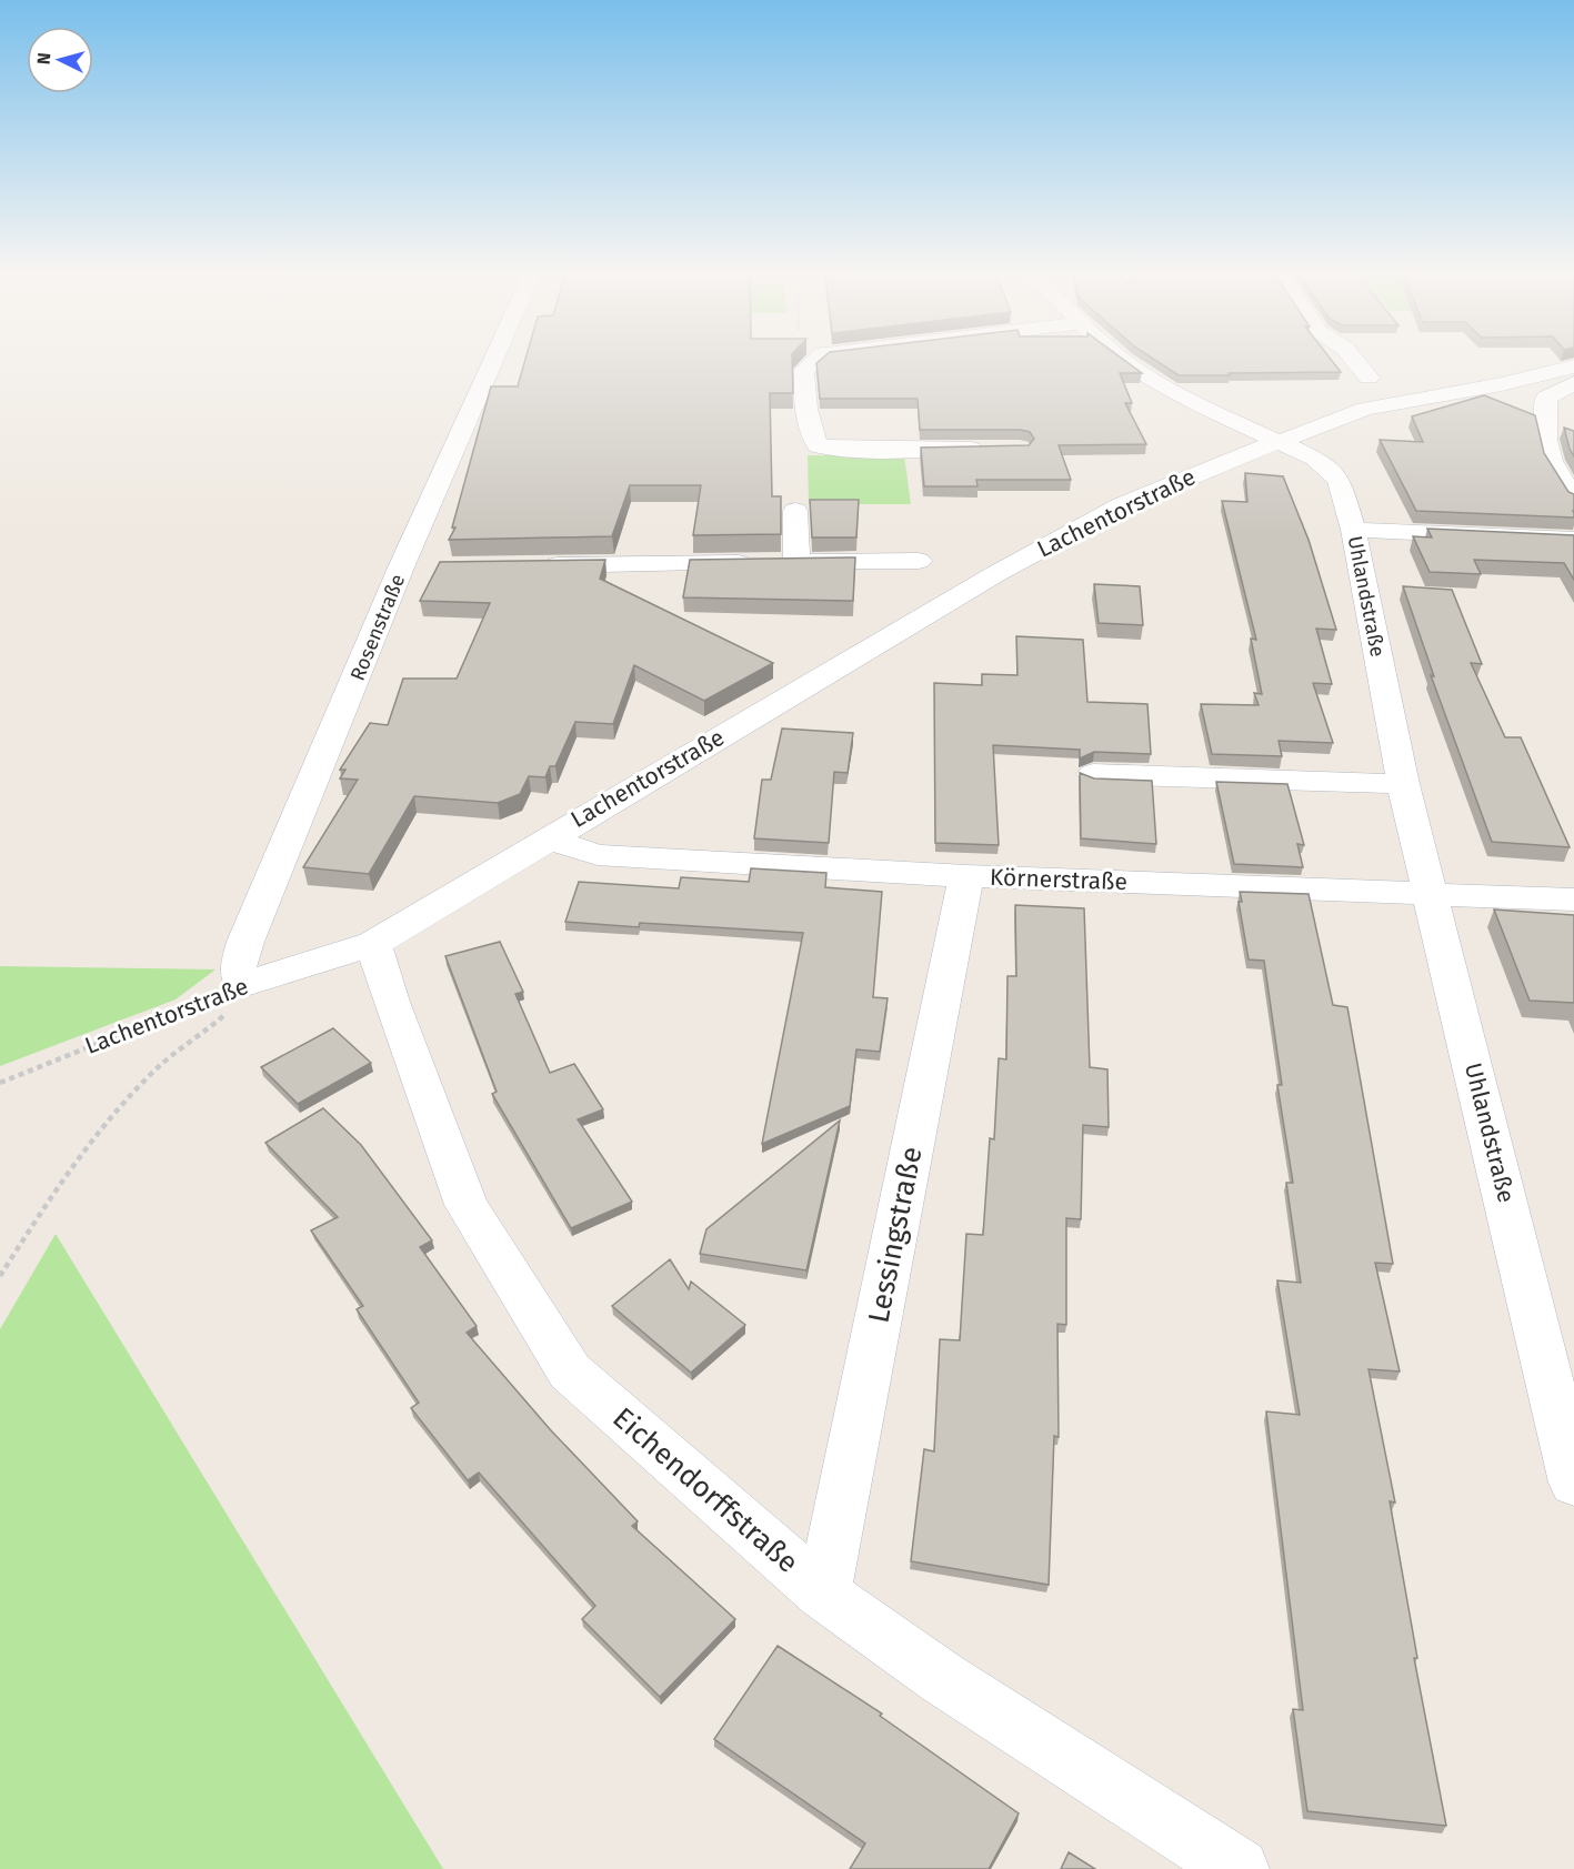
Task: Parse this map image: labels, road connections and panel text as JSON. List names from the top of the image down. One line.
{"streets":{"street":["Lachentorstraße","Uhlandstraße","Rosenstraße","Körnerstraße","Lessingstraße","Eichendorffstraße"]},"crossings":[["Lachentorstraße","Uhlandstraße"],["Lachentorstraße","Rosenstraße"],["Lachentorstraße","Körnerstraße"],["Lachentorstraße","Eichendorffstraße"],["Uhlandstraße","Körnerstraße"],["Körnerstraße","Lessingstraße"],["Lessingstraße","Eichendorffstraße"]],"north":"left"}
